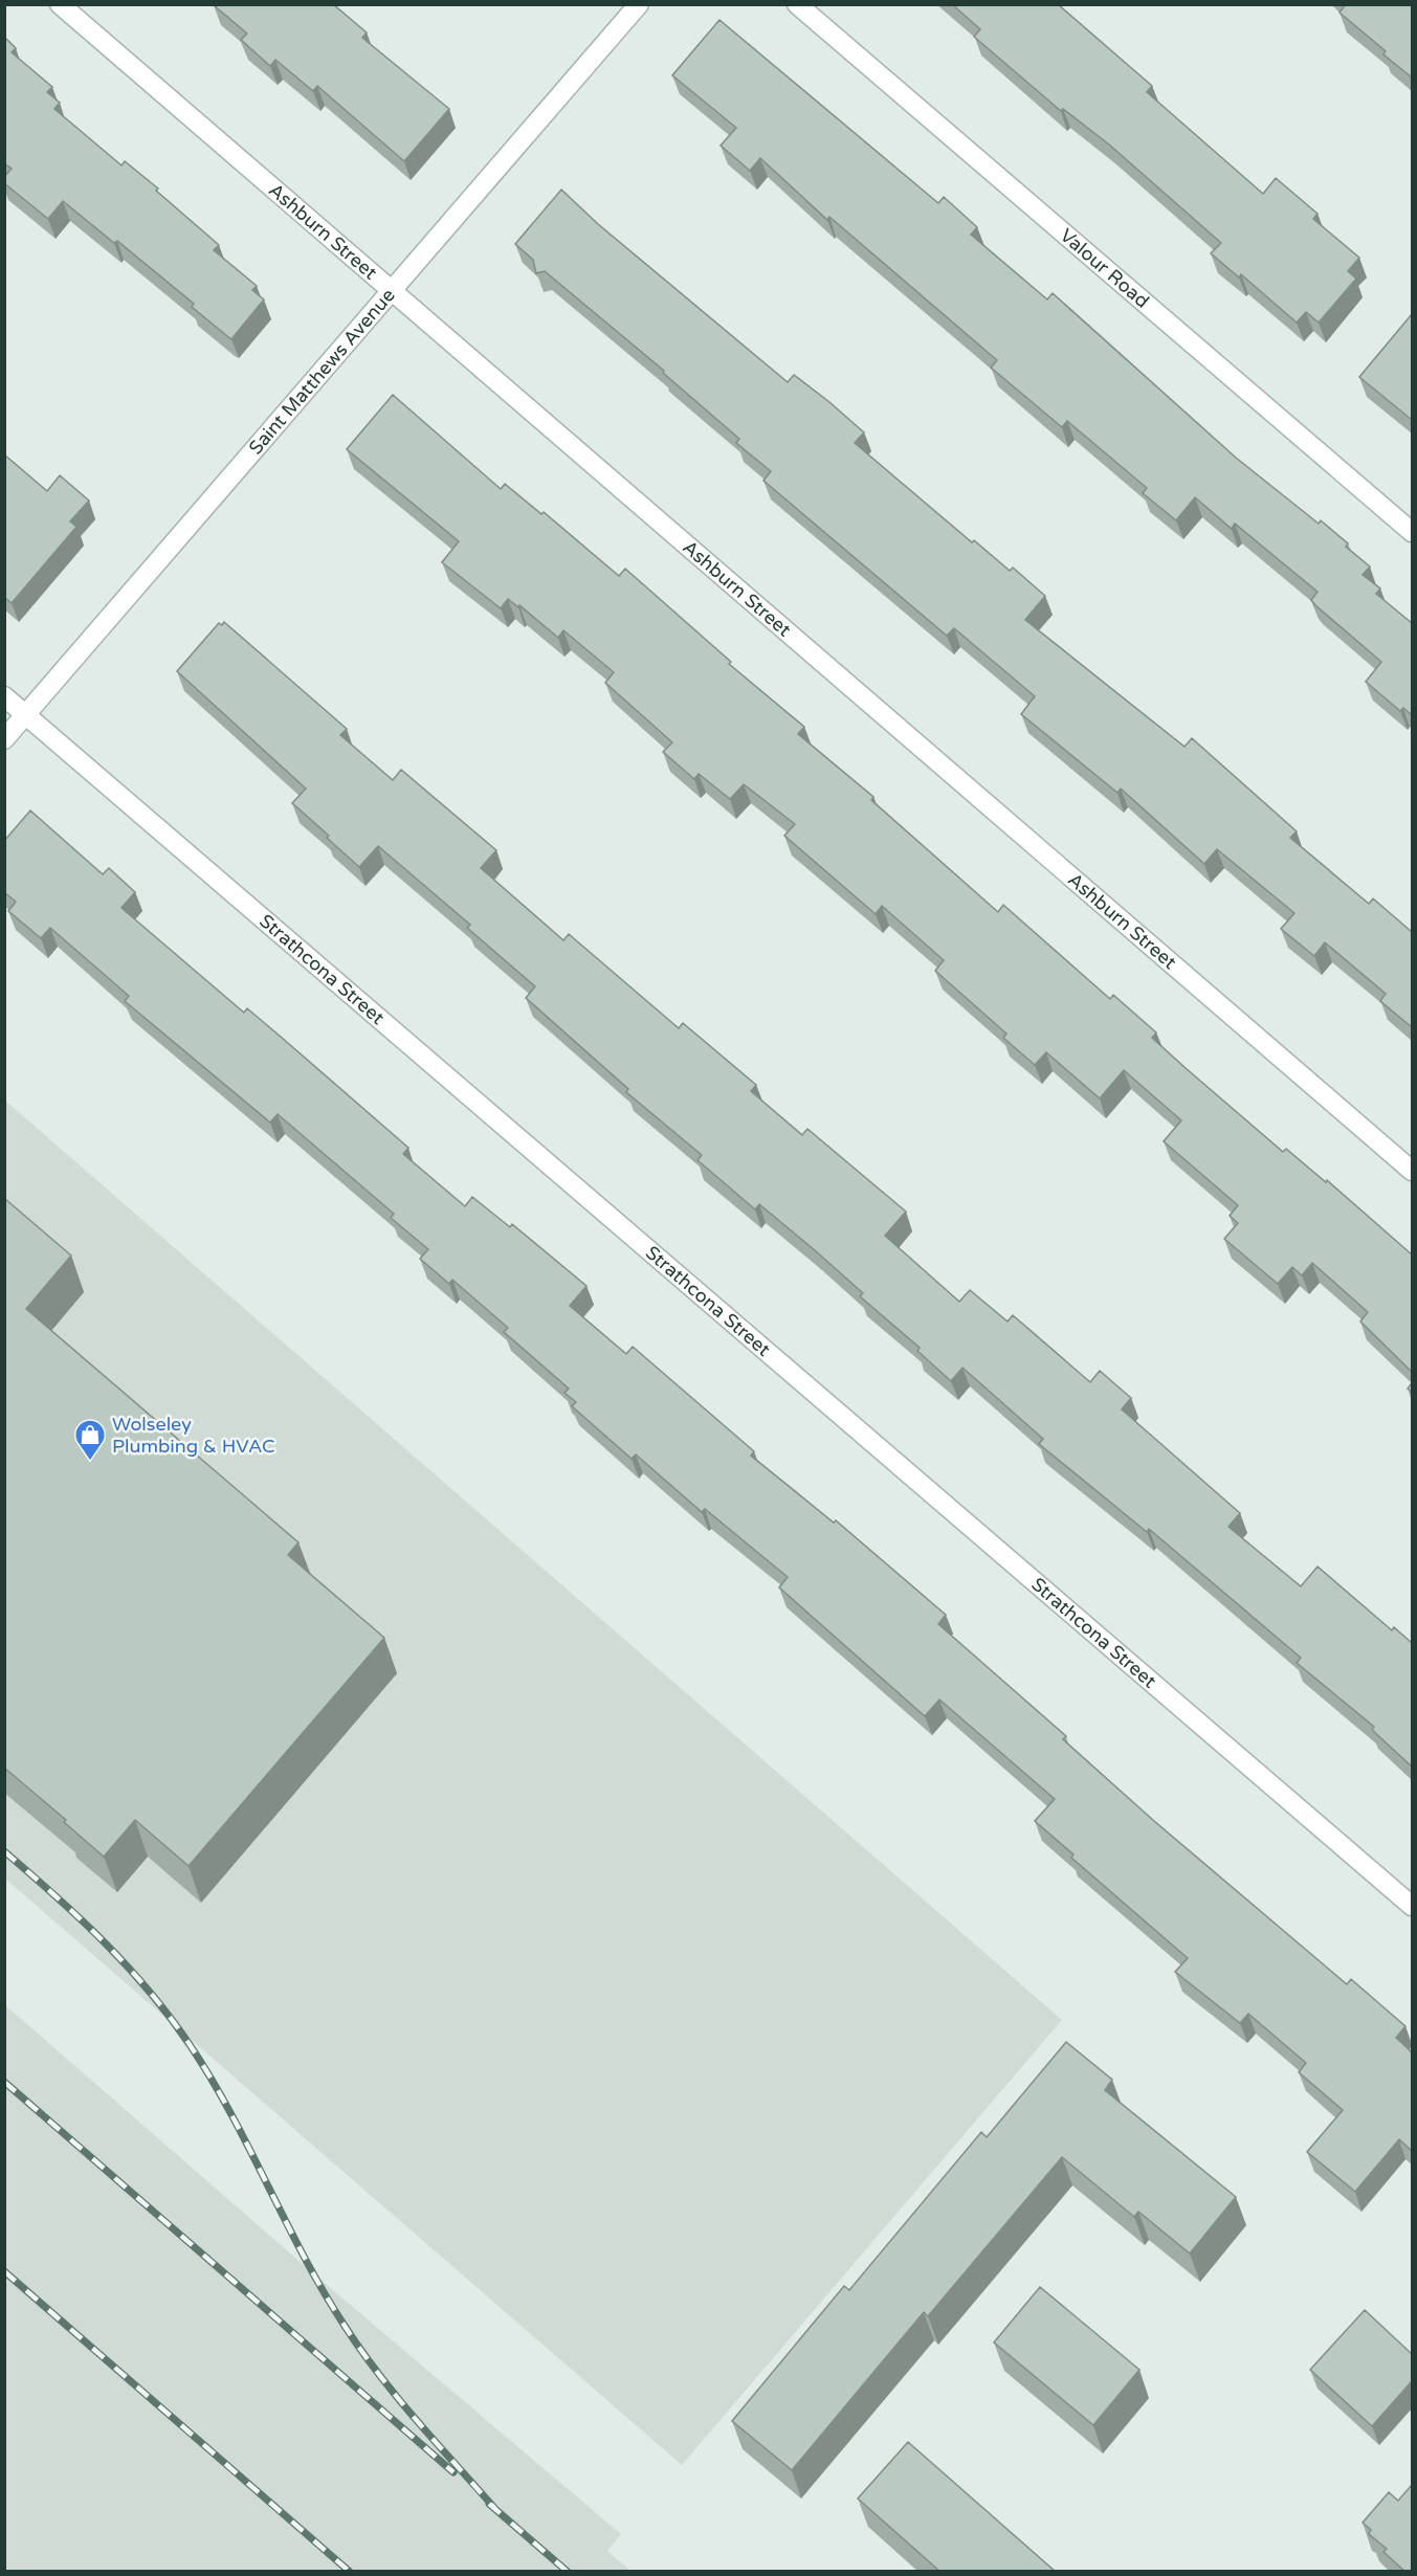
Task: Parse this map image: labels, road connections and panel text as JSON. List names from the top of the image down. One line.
{"streets":{"street":["Ashburn Street","Valour Road","Saint Matthews Avenue","Strathcona Street"]},"crossings":[["Ashburn Street","Saint Matthews Avenue"],["Saint Matthews Avenue","Strathcona Street"]],"places":{"shop":["Wolseley Plumbing & HVAC"]}}
